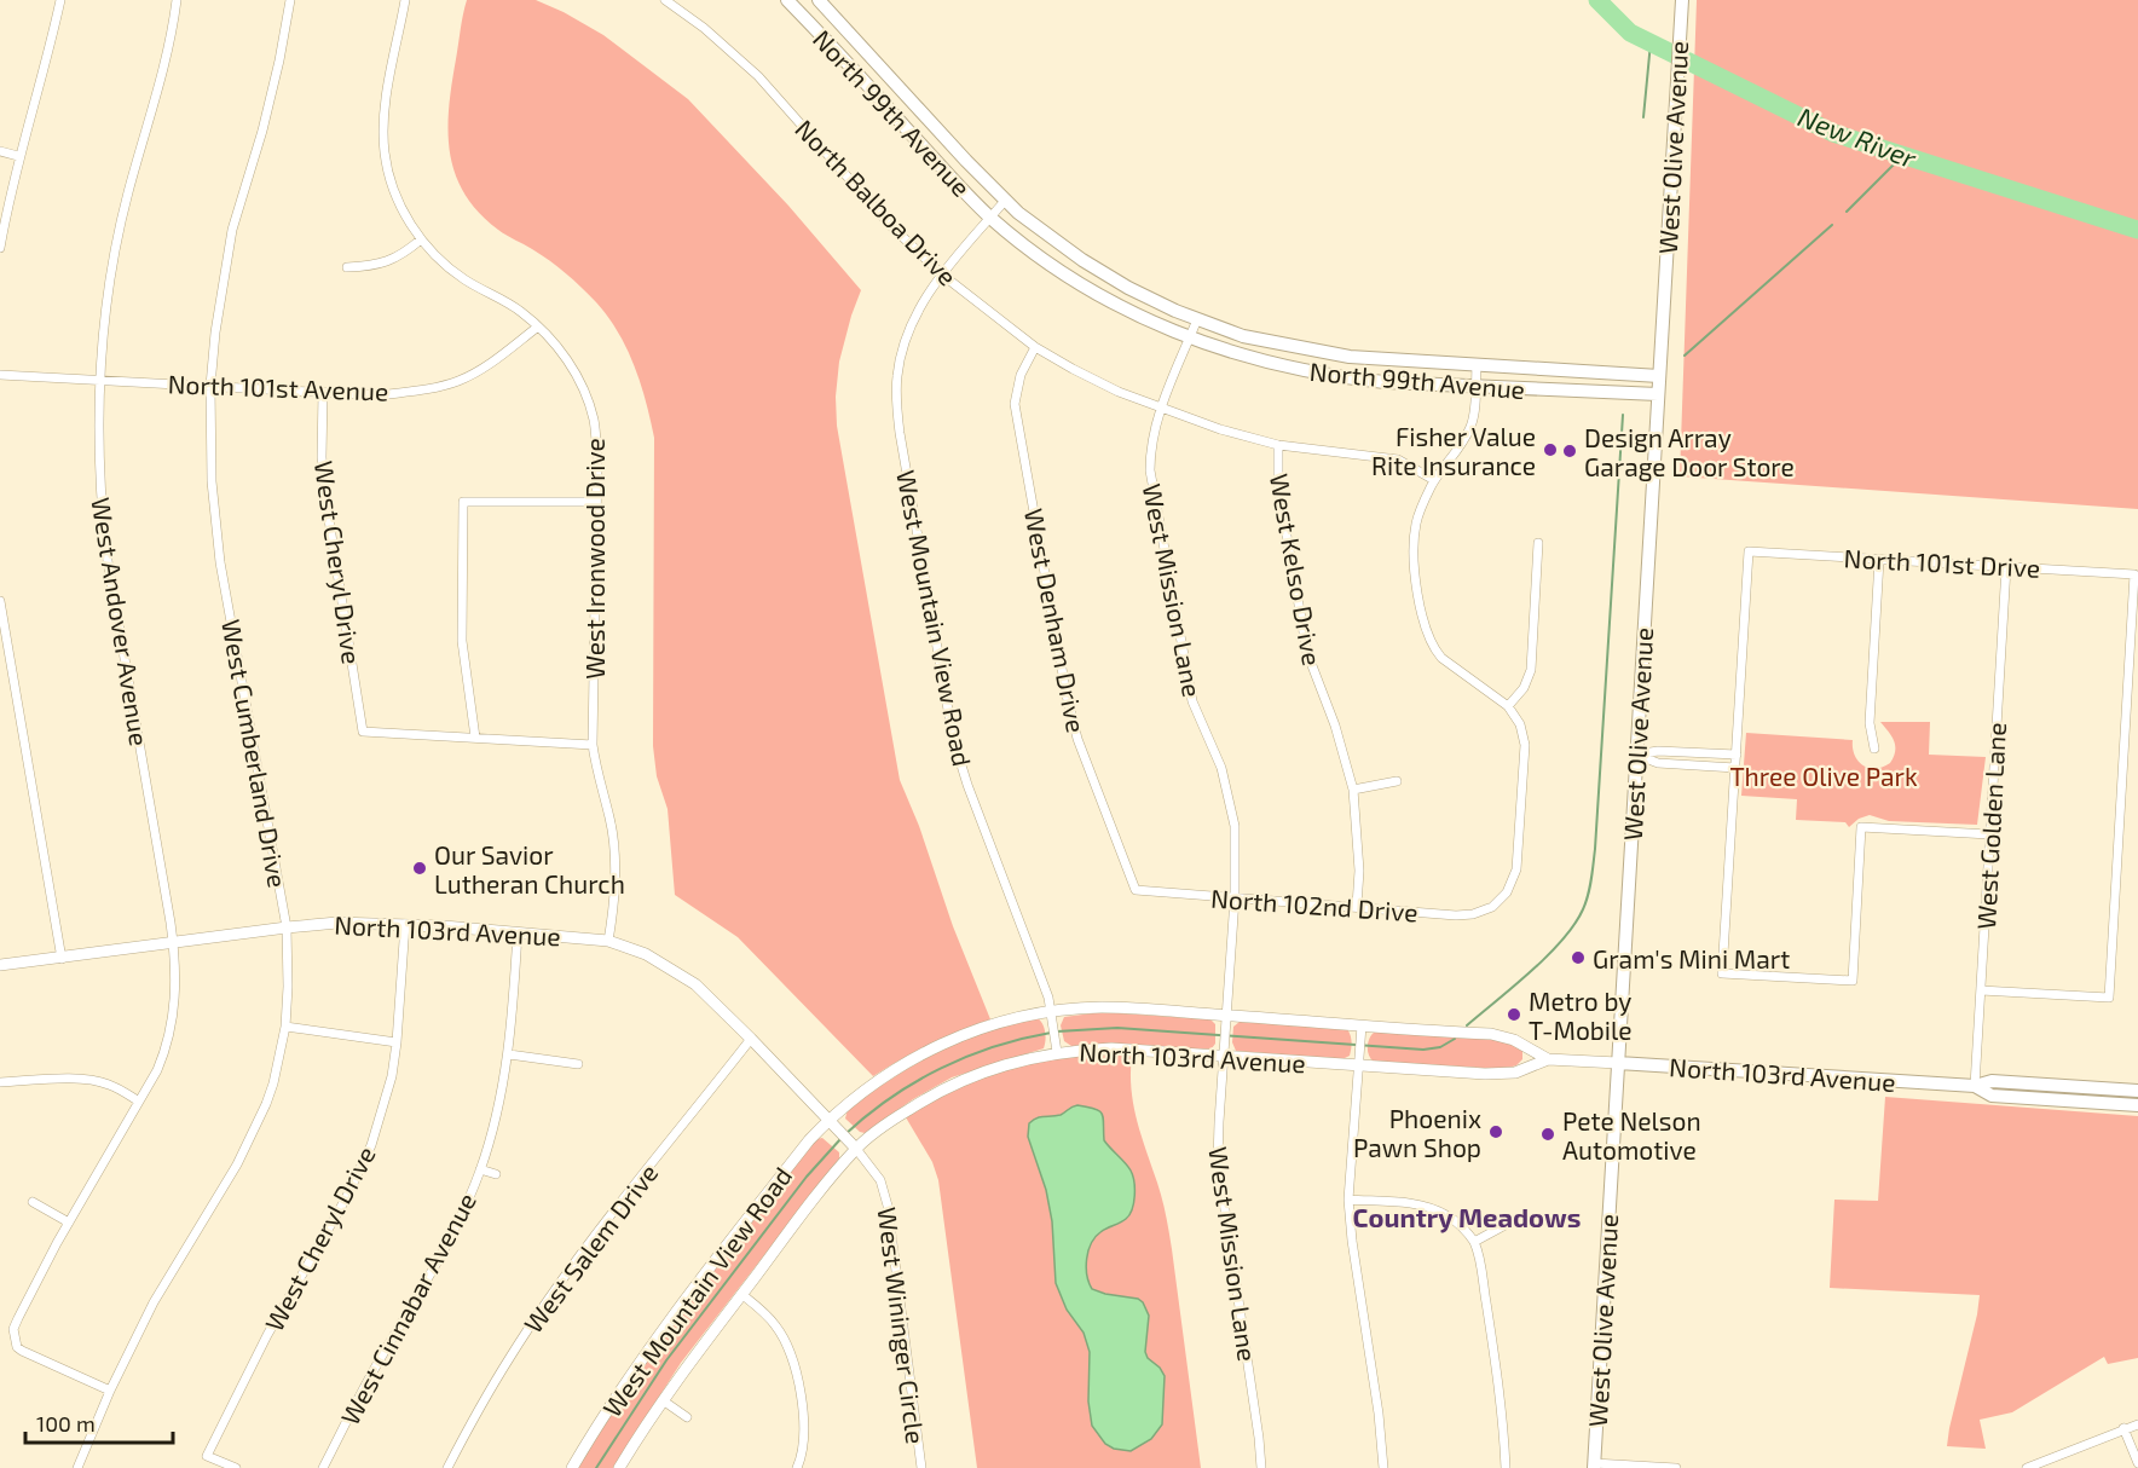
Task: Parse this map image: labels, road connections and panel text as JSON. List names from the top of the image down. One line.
{"streets":{"main road":["North 99th Avenue","West Olive Avenue","North 103rd Avenue"],"street":["North Balboa Drive","North 101st Avenue","West Ironwood Drive","West Cheryl Drive","North 101st Drive","West Kelso Drive","West Mission Lane","West Mountain View Road","West Denham Drive","West Andover Avenue","West Cumberland Drive","West Golden Lane","North 102nd Drive","West Salem Drive","West Cinnabar Avenue","West Wininger Circle"]},"crossings":[["North 99th Avenue","West Olive Avenue"],["North 99th Avenue","West Mission Lane"],["North 99th Avenue","West Mountain View Road"],["West Olive Avenue","North 103rd Avenue"],["North Balboa Drive","West Kelso Drive"],["North Balboa Drive","West Mission Lane"],["North Balboa Drive","West Mountain View Road"],["North Balboa Drive","West Denham Drive"],["North 101st Avenue","West Ironwood Drive"],["North 101st Avenue","West Cheryl Drive"],["North 101st Avenue","West Andover Avenue"],["North 101st Avenue","West Cumberland Drive"],["West Ironwood Drive","North 103rd Avenue"],["West Cheryl Drive","North 103rd Avenue"],["North 101st Drive","West Golden Lane"],["West Kelso Drive","North 102nd Drive"],["West Mission Lane","North 102nd Drive"],["West Mission Lane","North 103rd Avenue"],["West Mountain View Road","North 103rd Avenue"],["West Mountain View Road","West Wininger Circle"],["West Denham Drive","North 102nd Drive"],["West Andover Avenue","West Cumberland Drive"],["West Andover Avenue","North 103rd Avenue"],["West Cumberland Drive","North 103rd Avenue"],["West Golden Lane","North 103rd Avenue"],["North 103rd Avenue","West Salem Drive"],["North 103rd Avenue","West Cinnabar Avenue"],["North 103rd Avenue","West Wininger Circle"]],"districts":["Country Meadows"],"water":["New River"],"parks":["Three Olive Park"],"places":["Fisher Value Rite Insurance","Design Array Garage Door Store","Our Savior Lutheran Church","Gram's Mini Mart","Metro by T-Mobile","Phoenix Pawn Shop","Pete Nelson Automotive"],"scale_bar":"100 m"}
